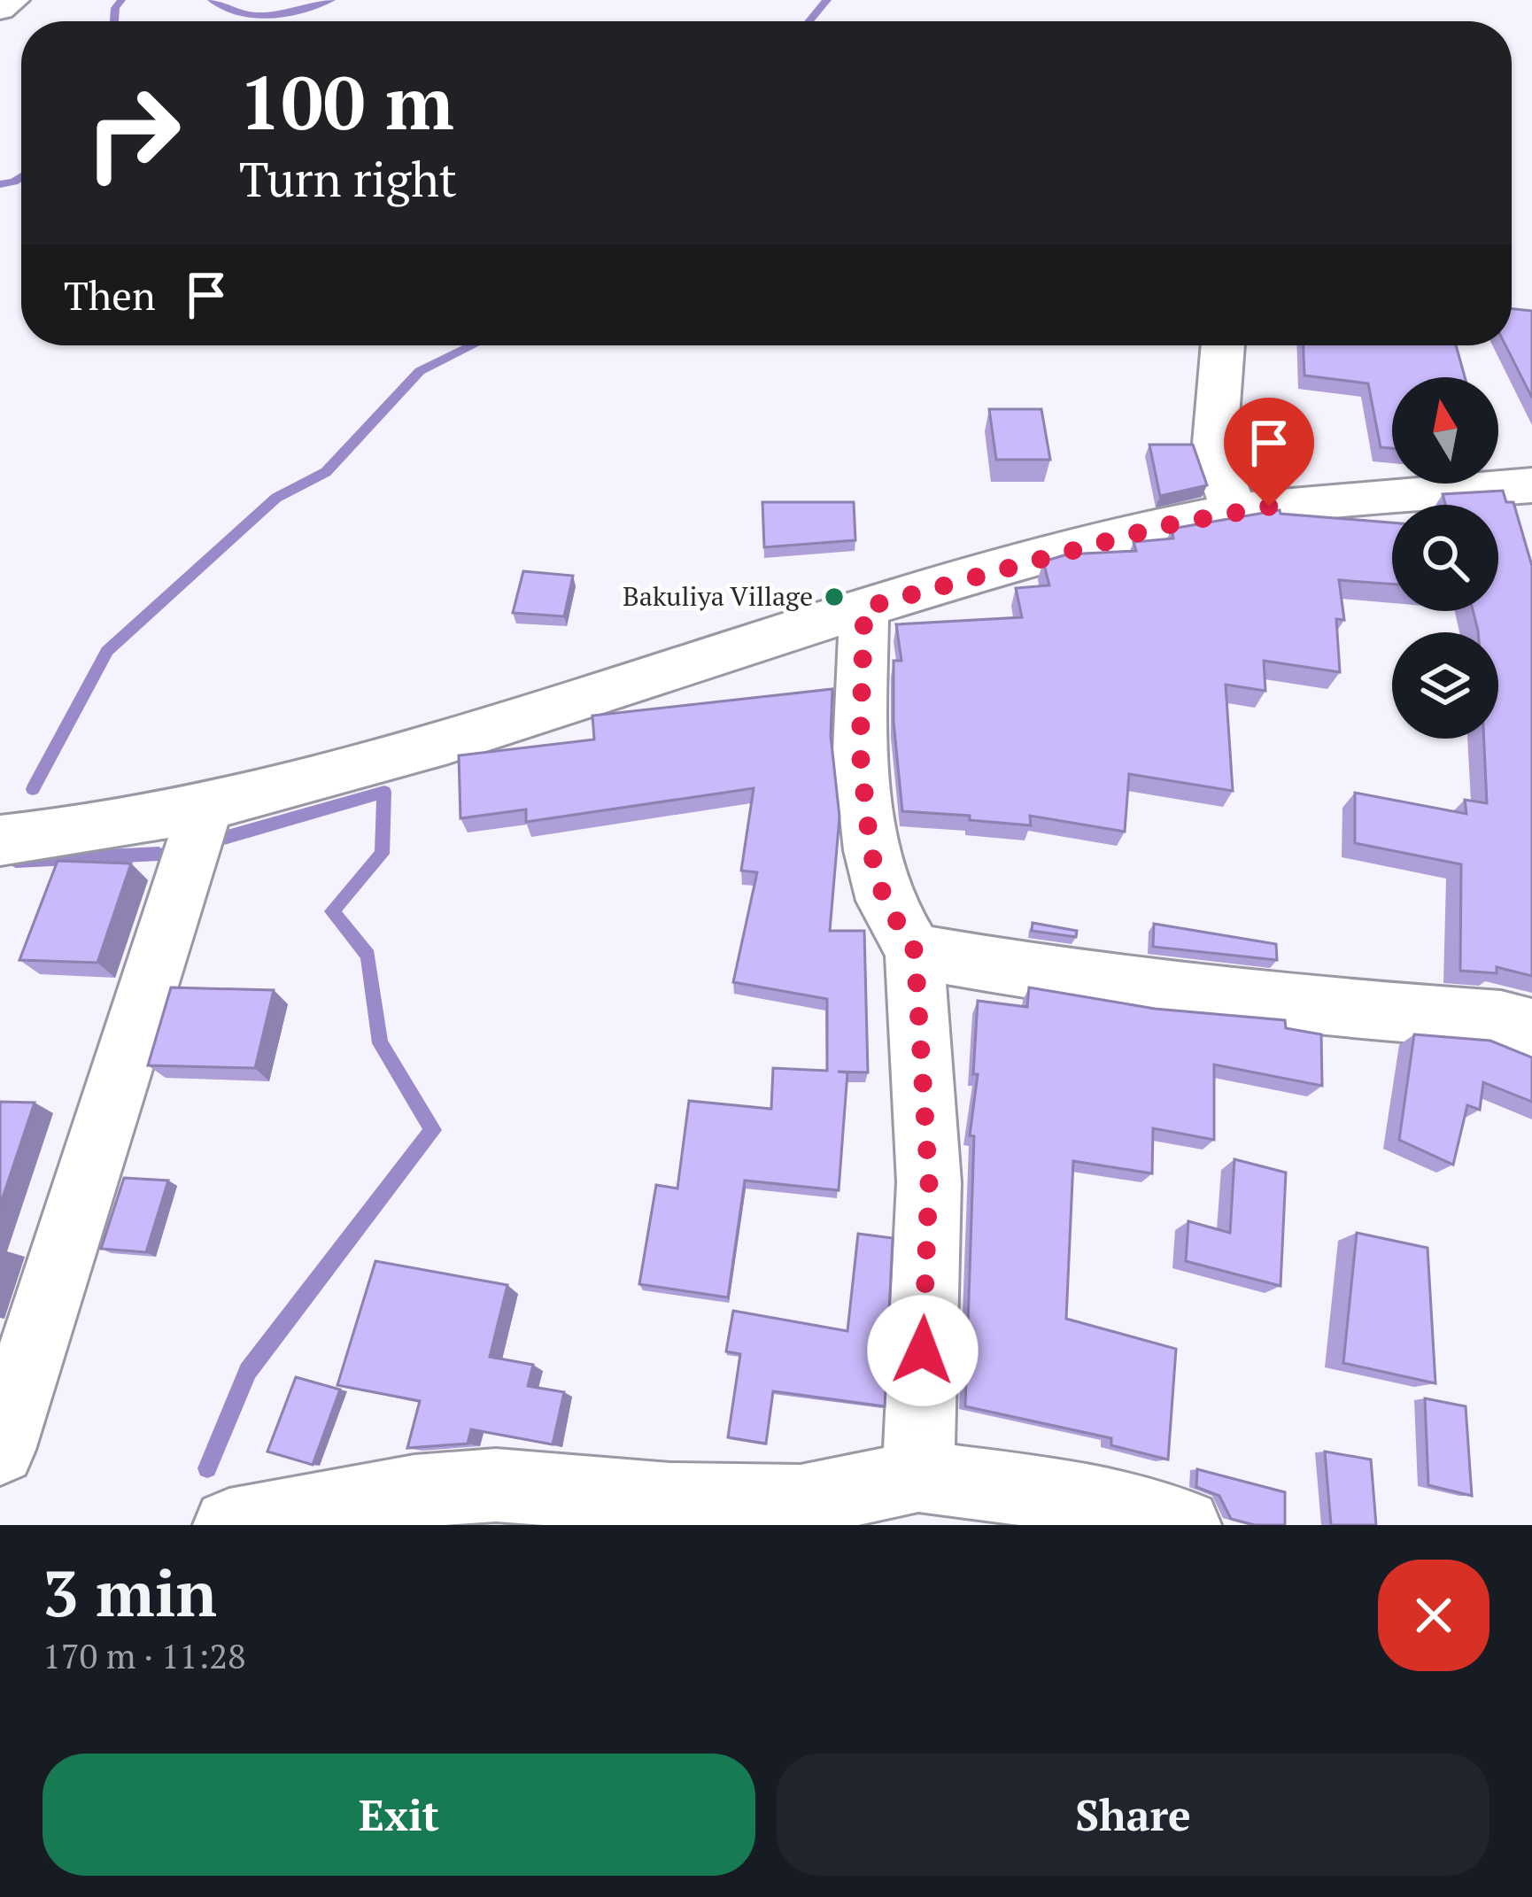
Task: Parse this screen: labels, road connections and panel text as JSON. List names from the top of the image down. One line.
{"places":["Bakuliya Village"],"north":"top","page":{"turn":["100 m","Turn right"],"then":"Then","heading":["3 min","170 m · 11:28"],"buttons":["Exit","Share"]}}
